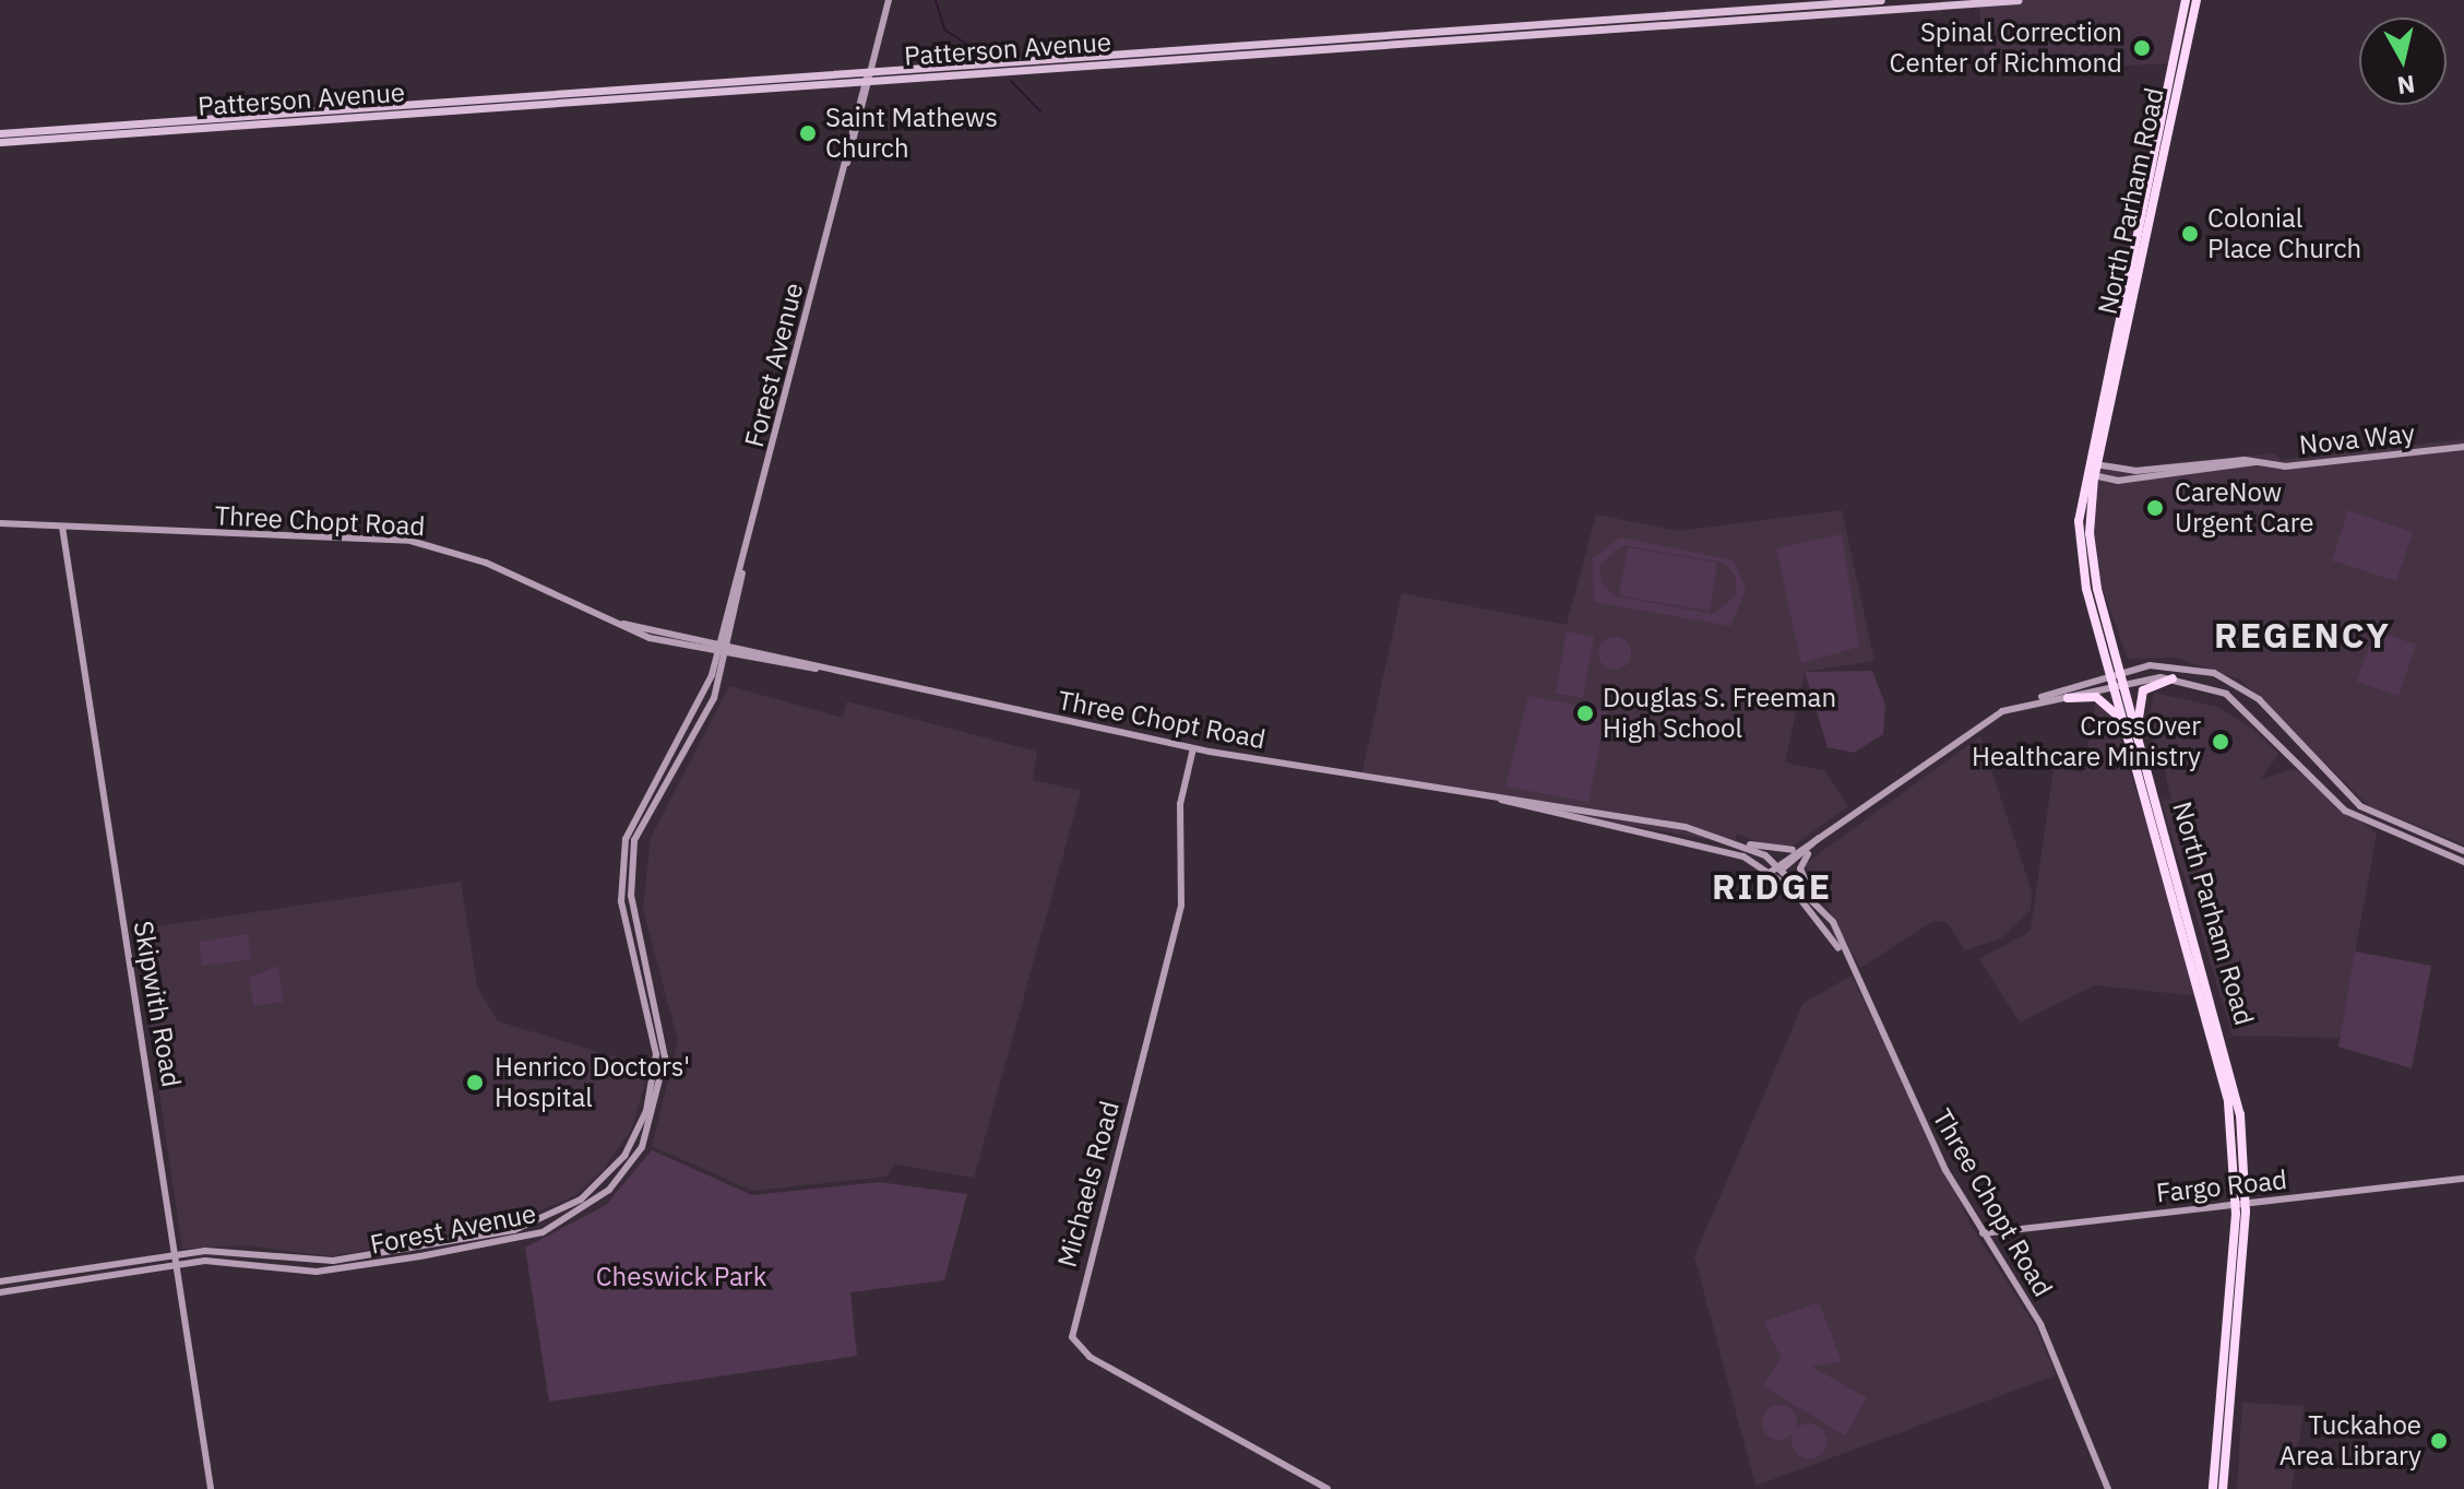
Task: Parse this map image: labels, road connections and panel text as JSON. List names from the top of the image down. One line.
{"streets":{"highway":["North Parham Road"],"main road":["Patterson Avenue","Forest Avenue","Nova Way","Three Chopt Road","Skipwith Road","Michaels Road","Fargo Road"]},"crossings":[["Patterson Avenue","Forest Avenue"],["North Parham Road","Fargo Road"],["Forest Avenue","Three Chopt Road"],["Forest Avenue","Skipwith Road"],["Three Chopt Road","Skipwith Road"],["Three Chopt Road","Michaels Road"],["Three Chopt Road","Fargo Road"]],"districts":["REGENCY","RIDGE"],"parks":["Cheswick Park"],"places":["Spinal Correction Center of Richmond","Saint Mathews Church","Colonial Place Church","CareNow Urgent Care","Douglas S. Freeman High School","CrossOver Healthcare Ministry","Henrico Doctors' Hospital","Tuckahoe Area Library"],"north":"bottom"}
